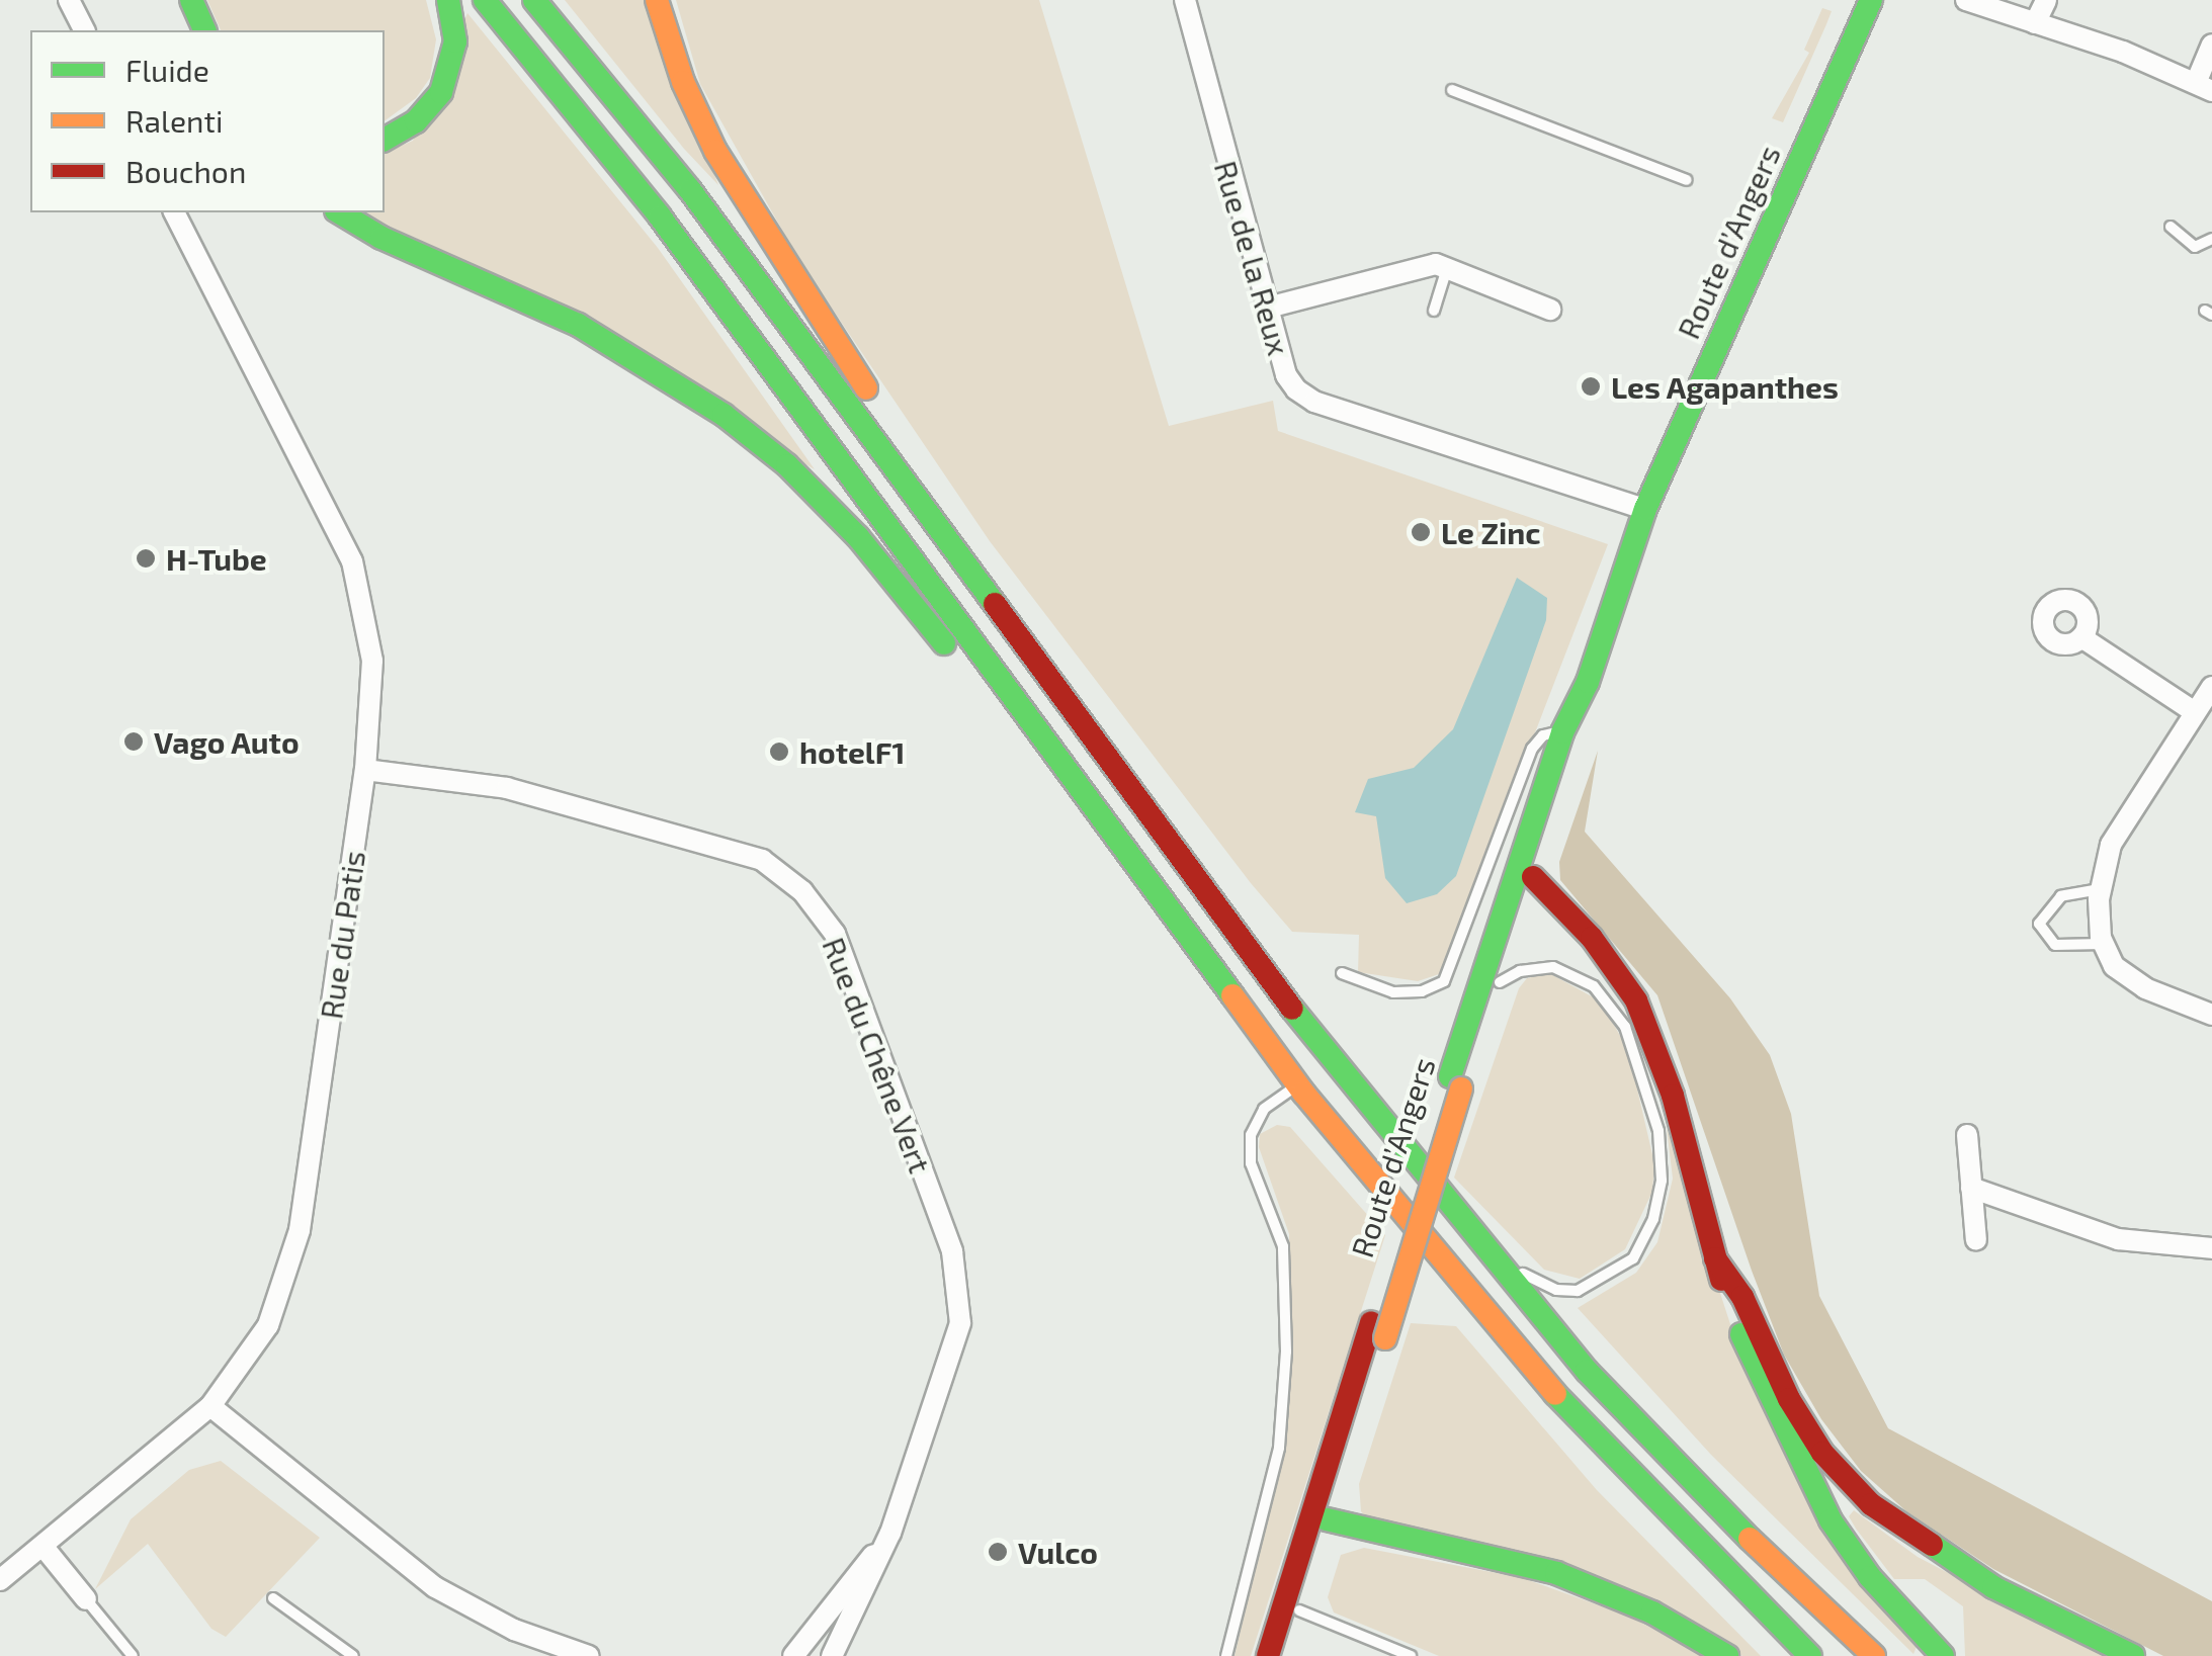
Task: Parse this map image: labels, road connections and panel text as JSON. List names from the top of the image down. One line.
{"streets":{"main road":["Route d’Angers"],"street":["Rue de la Reux","Rue du Patis","Rue du Chêne Vert"]},"crossings":[["Route d’Angers","Rue de la Reux"],["Rue du Patis","Rue du Chêne Vert"]],"places":["Les Agapanthes","Le Zinc","H-Tube","Vago Auto","hotelF1","Vulco"],"legend":["Fluide","Ralenti","Bouchon"]}
